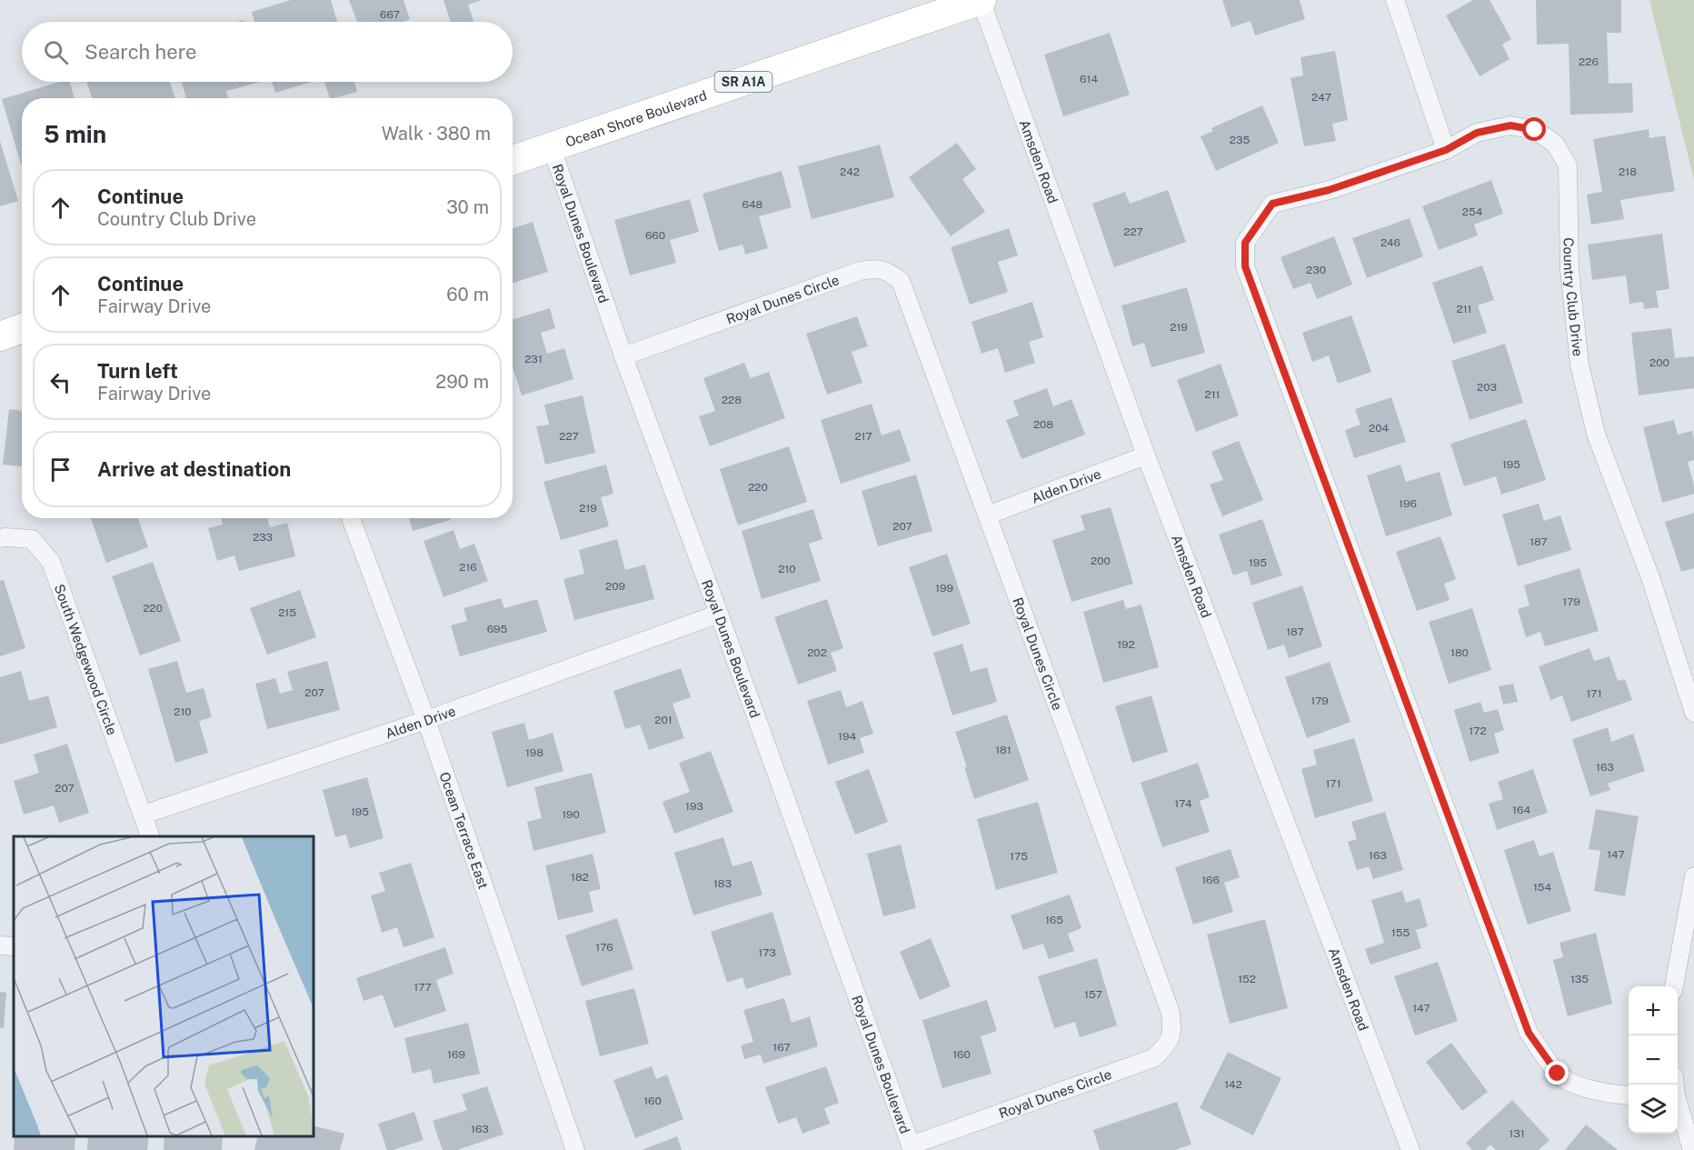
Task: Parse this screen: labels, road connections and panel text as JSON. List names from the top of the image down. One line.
{"streets":{"main road":["SR A1A","Ocean Shore Boulevard"],"street":["Amsden Road","Royal Dunes Boulevard","Country Club Drive","Royal Dunes Circle","Alden Drive","South Wedgewood Circle","Ocean Terrace East"]},"crossings":[["Ocean Shore Boulevard","Amsden Road"],["Ocean Shore Boulevard","Royal Dunes Boulevard"],["Amsden Road","Alden Drive"],["Royal Dunes Boulevard","Royal Dunes Circle"],["Royal Dunes Boulevard","Alden Drive"],["Royal Dunes Circle","Alden Drive"],["Alden Drive","South Wedgewood Circle"],["Alden Drive","Ocean Terrace East"]],"house_numbers":["667","226","614","247","235","242","218","648","254","227","660","246","230","211","219","231","200","203","211","228","208","204","227","217","195","220","196","219","207","233","187","200","195","216","210","209","199","179","220","215","695","187","192","202","180","207","171","179","210","201","172","194","181","198","163","171","207","174","193","164","195","190","147","163","175","182","166","183","154","165","155","176","173","152","135","177","157","147","167","169","160","142","160","163","131"],"page":{"search":"Search here","heading":["5 min","Walk · 380 m"],"list":[["Continue","Country Club Drive","30 m"],["Continue","Fairway Drive","60 m"],["Turn left","Fairway Drive","290 m"],"Arrive at destination"],"map_buttons":["+","−"]}}
